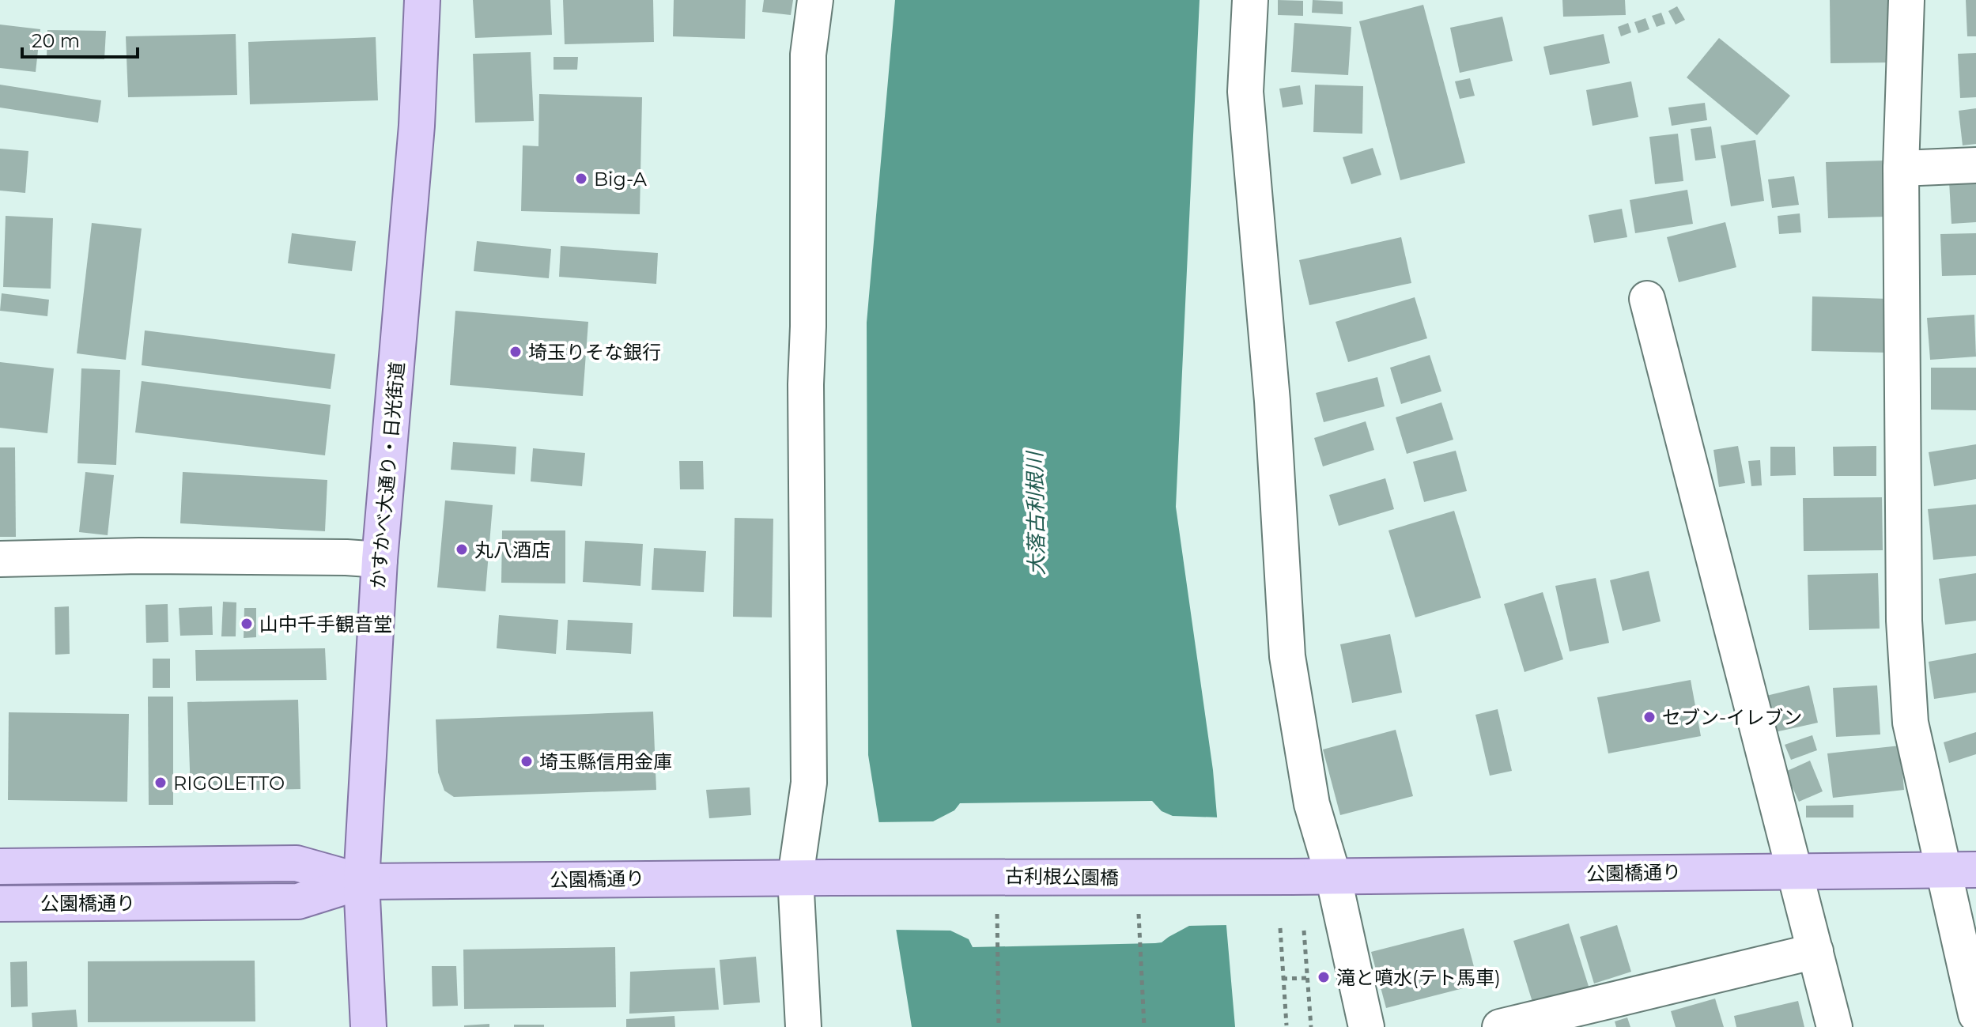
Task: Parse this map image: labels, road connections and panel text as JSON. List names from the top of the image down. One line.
{"streets":{"main road":["かすかべ大通り・日光街道","公園橋通り","古利根公園橋"]},"crossings":[["かすかべ大通り・日光街道","公園橋通り"],["公園橋通り","古利根公園橋"]],"water":["大落古利根川"],"places":["Big-A","埼玉りそな銀行","丸八酒店","山中千手観音堂","セブン-イレブン","埼玉縣信用金庫","RIGOLETTO","滝と噴水(テト馬車)"],"scale_bar":"20 m"}
